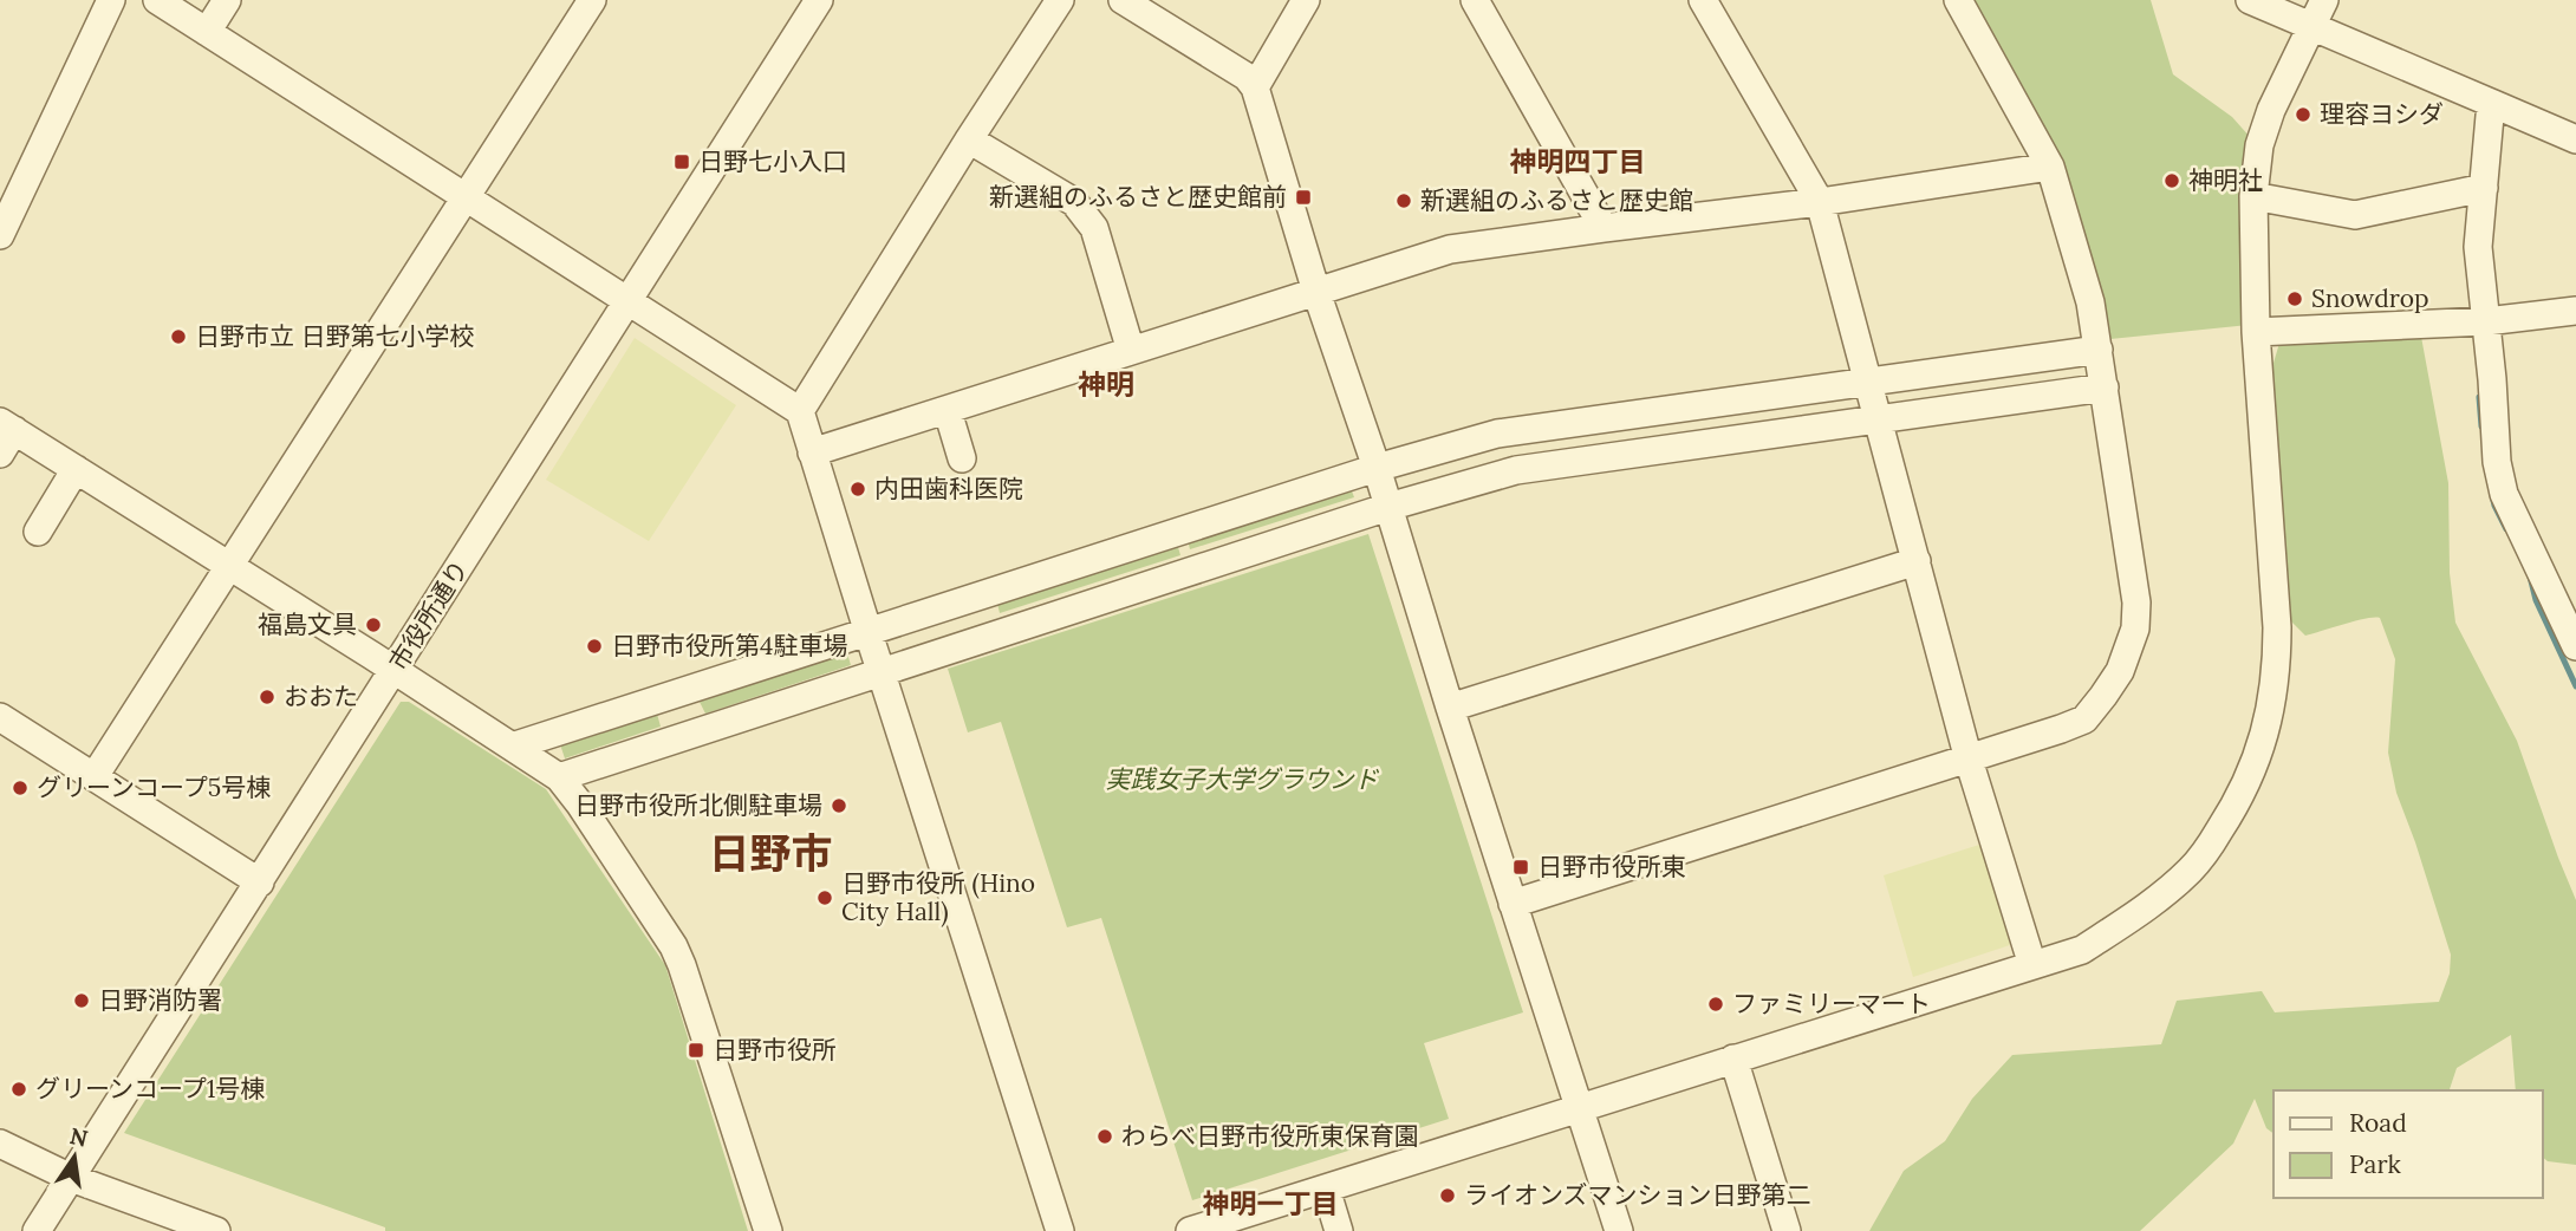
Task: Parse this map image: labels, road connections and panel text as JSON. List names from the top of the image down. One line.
{"streets":{"street":["市役所通り"]},"districts":["神明四丁目","神明","日野市","神明一丁目"],"parks":["実践女子大学グラウンド"],"places":{"other":["理容ヨシダ","神明社","新選組のふるさと歴史館","Snowdrop","日野市立 日野第七小学校","内田歯科医院","福島文具","日野市役所第4駐車場","おおた","グリーンコープ5号棟","日野市役所北側駐車場","日野市役所 (Hino City Hall)","日野消防署","ファミリーマート","グリーンコープ1号棟","わらべ日野市役所東保育園","ライオンズマンション日野第二"],"transit":["日野七小入口","新選組のふるさと歴史館前","日野市役所東","日野市役所"]},"legend":["Road","Park"],"north":"top"}
